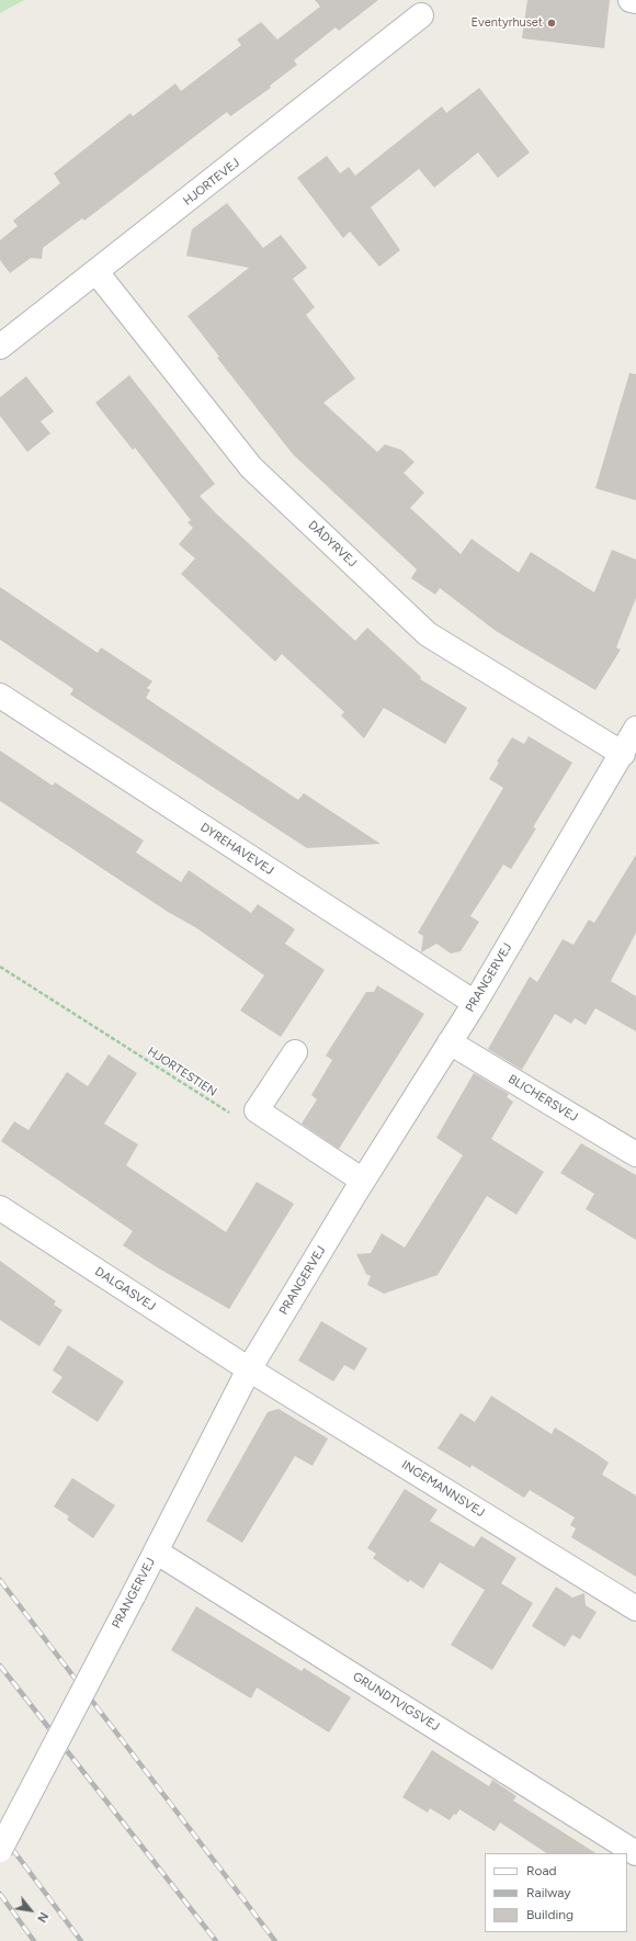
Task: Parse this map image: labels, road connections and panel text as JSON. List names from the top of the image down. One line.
{"streets":{"street":["HJORTEVEJ","DÅDYRVEJ","DYREHAVEVEJ","PRANGERVEJ","BLICHERSVEJ","DALGASVEJ","INGEMANNSVEJ","GRUNDTVIGSVEJ"],"path":["HJORTESTIEN"]},"crossings":[["HJORTEVEJ","DÅDYRVEJ"],["DÅDYRVEJ","PRANGERVEJ"],["DYREHAVEVEJ","PRANGERVEJ"],["PRANGERVEJ","BLICHERSVEJ"],["PRANGERVEJ","DALGASVEJ"],["PRANGERVEJ","INGEMANNSVEJ"],["PRANGERVEJ","GRUNDTVIGSVEJ"],["DALGASVEJ","INGEMANNSVEJ"]],"places":["Eventyrhuset"],"legend":["Road","Railway","Building"],"north":"bottom right"}
